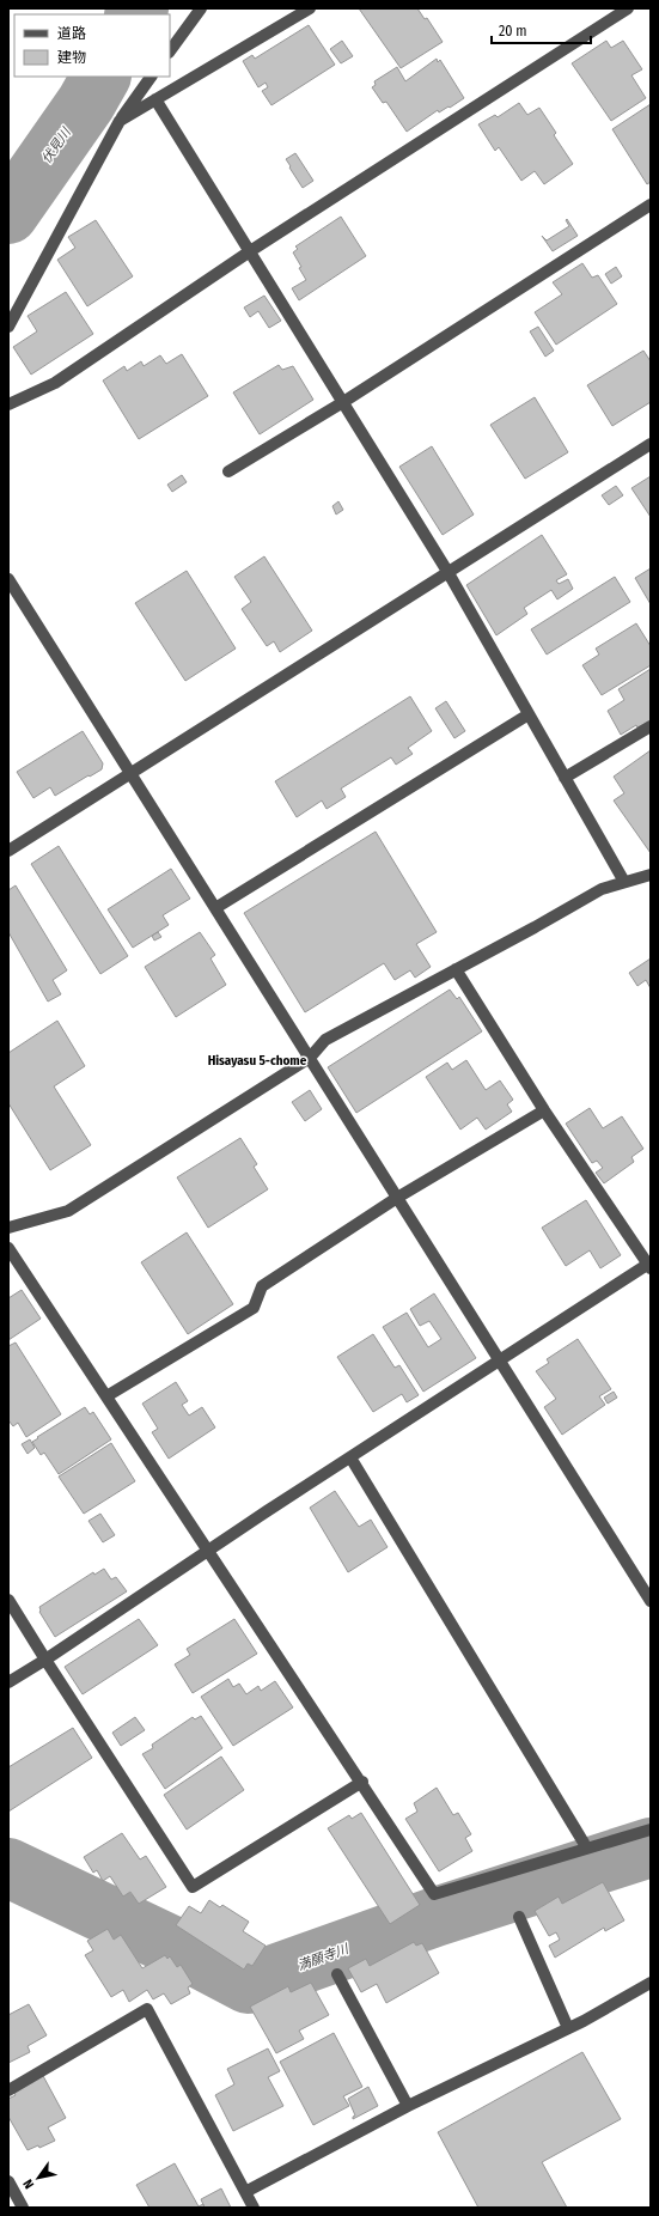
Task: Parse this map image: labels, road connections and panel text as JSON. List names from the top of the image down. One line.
{"districts":["Hisayasu 5-chome"],"water":["伏見川","満願寺川"],"legend":["道路","建物"],"scale_bar":"20 m","north":"bottom left"}
